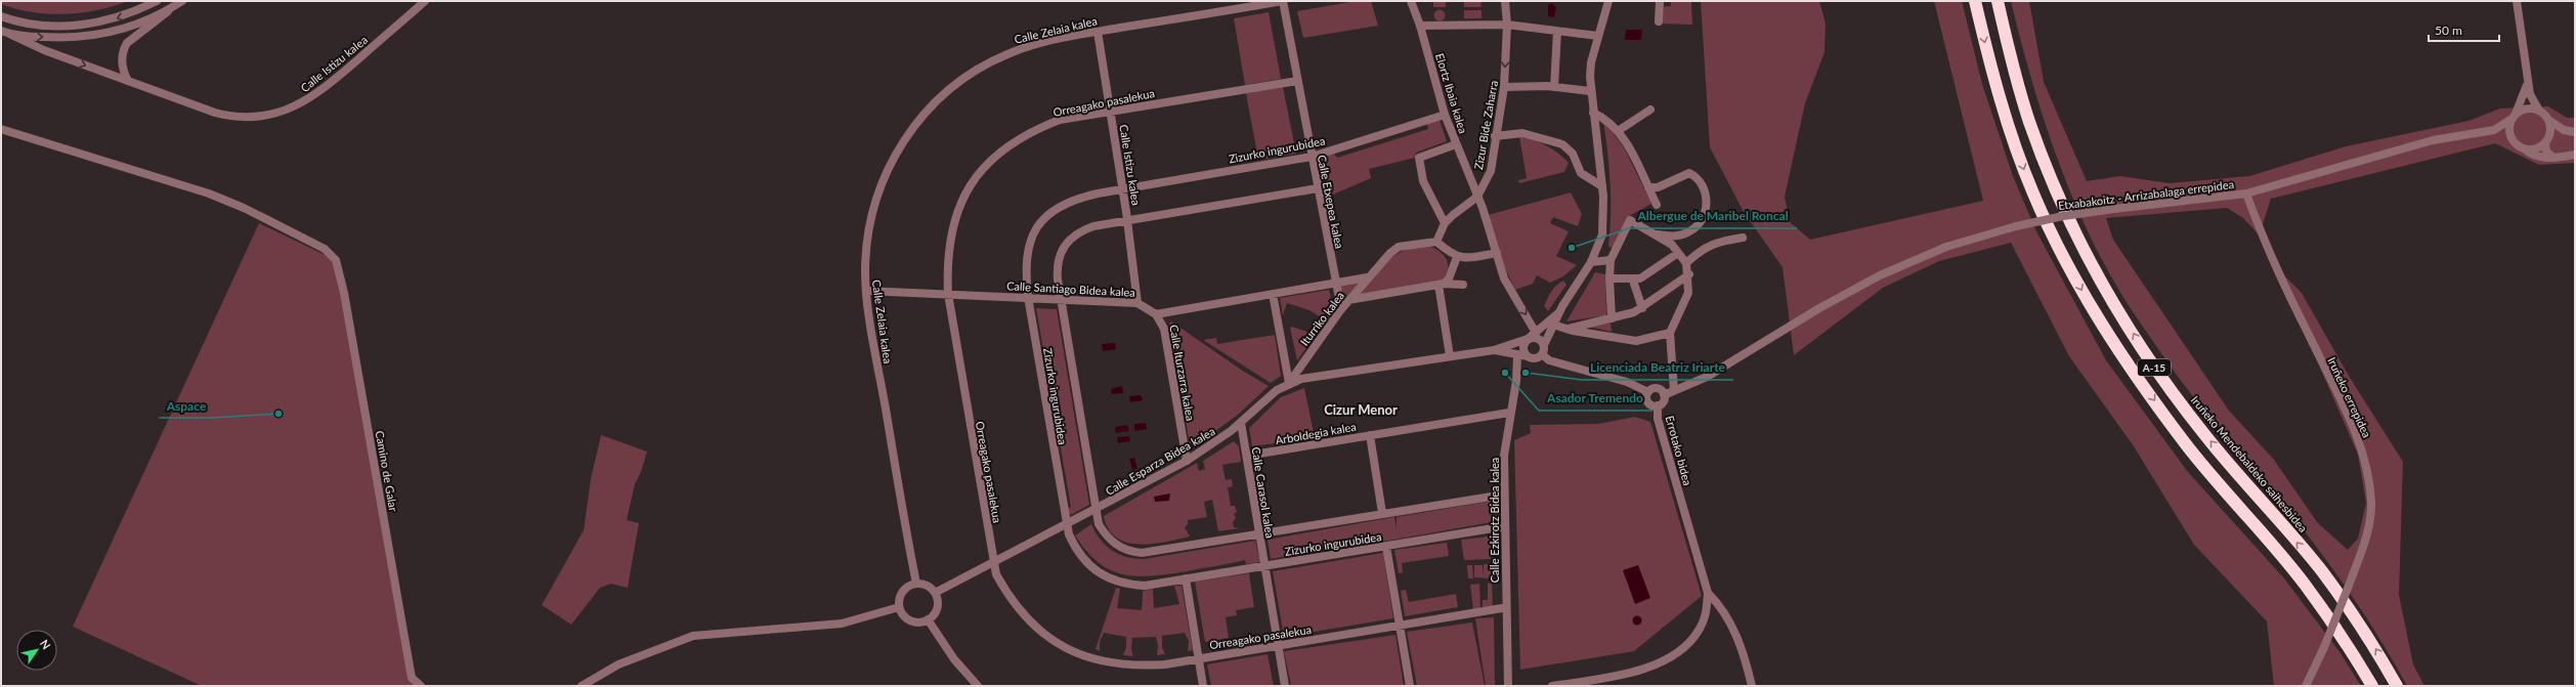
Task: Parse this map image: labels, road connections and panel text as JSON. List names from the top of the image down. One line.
{"streets":{"highway":["A-15","Iruñeko Mendebaldeko saihesbidea"],"street":["Calle Zelaia kalea","Calle Istizu kalea","Elortz Ibaia kalea","Orreagako pasalekua","Zizur Bide Zaharra","Zizurko ingurubidea","Etxabakoitz - Arrizabalaga errepidea","Calle Etxepea kalea","Calle Santiago Bidea kalea","Iturriko kalea","Calle Iturzarra kalea","Iruñeko errepidea","Arboldegia kalea","Errotako bidea","Calle Esparza Bidea kalea","Camino de Galar","Calle Carasol kalea","Calle Ezkirotz Bidea kalea"]},"crossings":[["Calle Zelaia kalea","Calle Istizu kalea"],["Calle Zelaia kalea","Calle Etxepea kalea"],["Calle Zelaia kalea","Calle Santiago Bidea kalea"],["Calle Zelaia kalea","Calle Esparza Bidea kalea"],["Calle Istizu kalea","Orreagako pasalekua"],["Calle Istizu kalea","Zizurko ingurubidea"],["Calle Istizu kalea","Calle Santiago Bidea kalea"],["Elortz Ibaia kalea","Zizur Bide Zaharra"],["Elortz Ibaia kalea","Zizurko ingurubidea"],["Orreagako pasalekua","Calle Etxepea kalea"],["Orreagako pasalekua","Calle Santiago Bidea kalea"],["Orreagako pasalekua","Calle Esparza Bidea kalea"],["Orreagako pasalekua","Calle Carasol kalea"],["Zizurko ingurubidea","Calle Etxepea kalea"],["Zizurko ingurubidea","Calle Santiago Bidea kalea"],["Zizurko ingurubidea","Calle Esparza Bidea kalea"],["Zizurko ingurubidea","Calle Carasol kalea"],["Zizurko ingurubidea","Calle Ezkirotz Bidea kalea"],["Etxabakoitz - Arrizabalaga errepidea","Iruñeko errepidea"],["Etxabakoitz - Arrizabalaga errepidea","Errotako bidea"],["Calle Etxepea kalea","Iturriko kalea"],["Calle Santiago Bidea kalea","Calle Iturzarra kalea"],["Iturriko kalea","Calle Esparza Bidea kalea"],["Calle Iturzarra kalea","Calle Esparza Bidea kalea"],["Arboldegia kalea","Calle Carasol kalea"],["Arboldegia kalea","Calle Ezkirotz Bidea kalea"],["Calle Esparza Bidea kalea","Calle Carasol kalea"],["Calle Esparza Bidea kalea","Calle Ezkirotz Bidea kalea"]],"districts":["Cizur Menor"],"places":["Albergue de Maribel Roncal","Asador Tremendo","Licenciada Beatriz Iriarte","Aspace"],"scale_bar":"50 m","north":"top right"}
